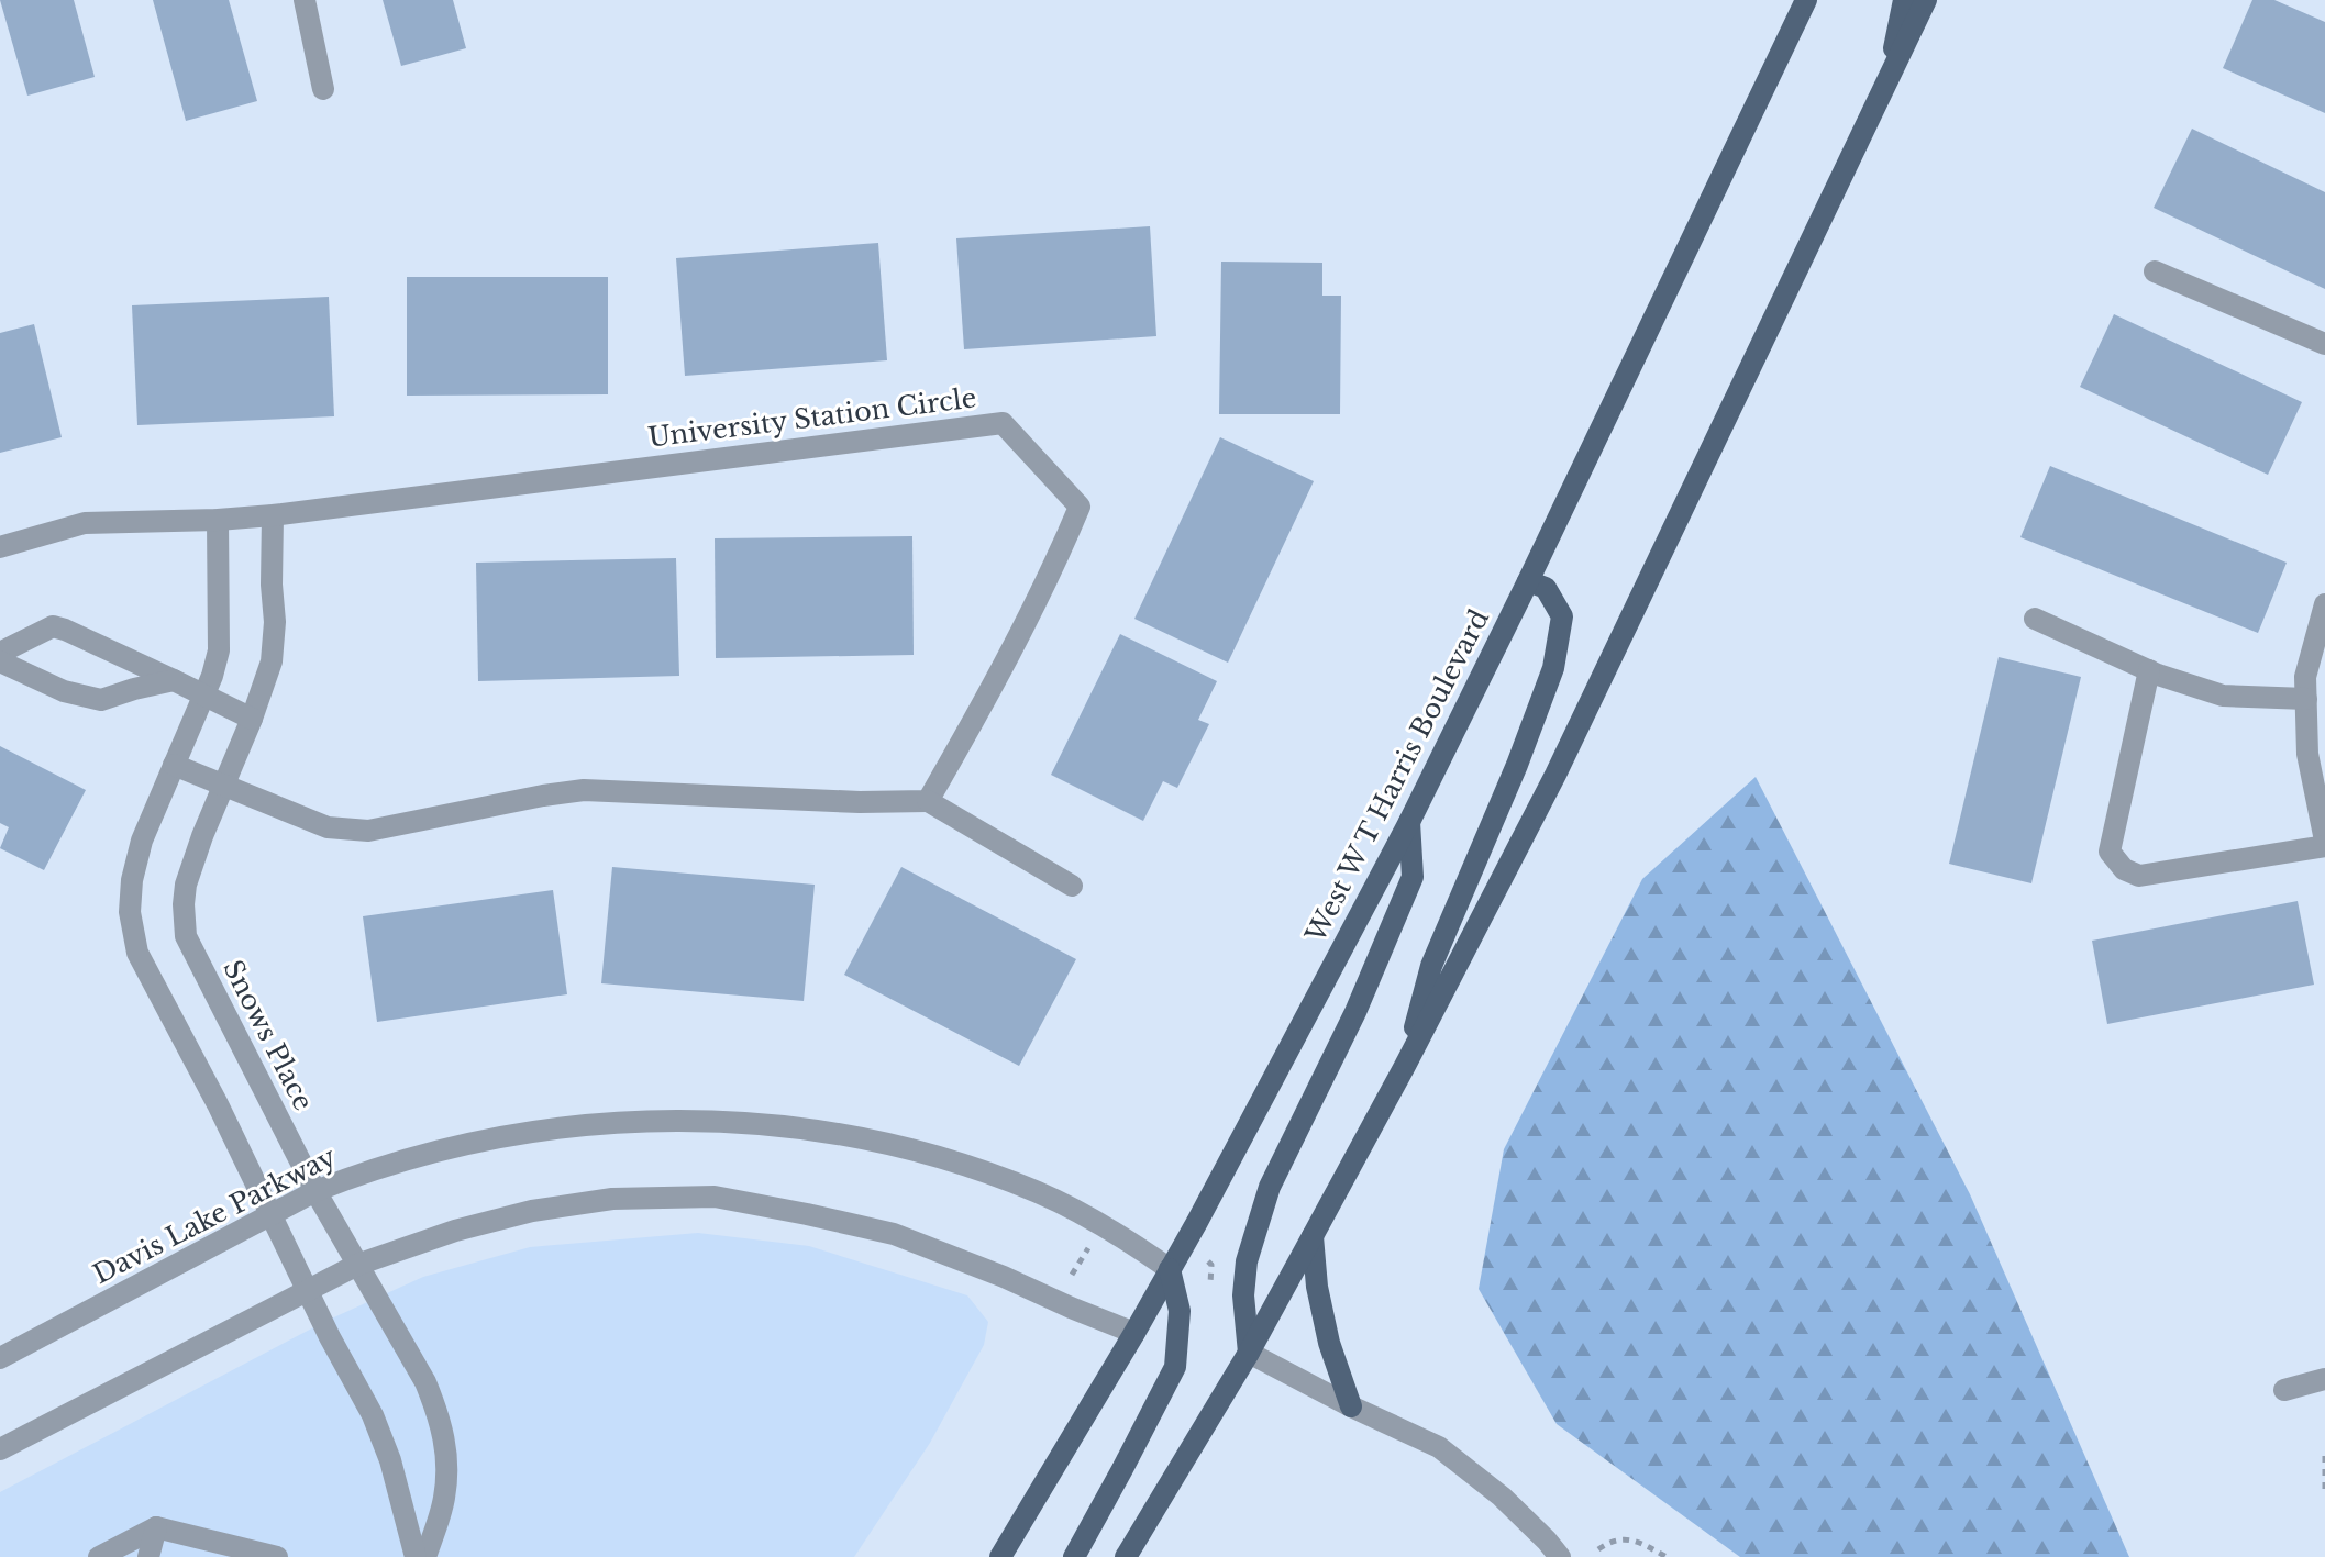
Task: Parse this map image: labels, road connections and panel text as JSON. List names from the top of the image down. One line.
{"streets":{"main road":["West W T Harris Boulevard"],"street":["University Station Circle","Snows Place","Davis Lake Parkway"]},"crossings":[["University Station Circle","Snows Place"],["West W T Harris Boulevard","Davis Lake Parkway"],["Snows Place","Davis Lake Parkway"]]}
